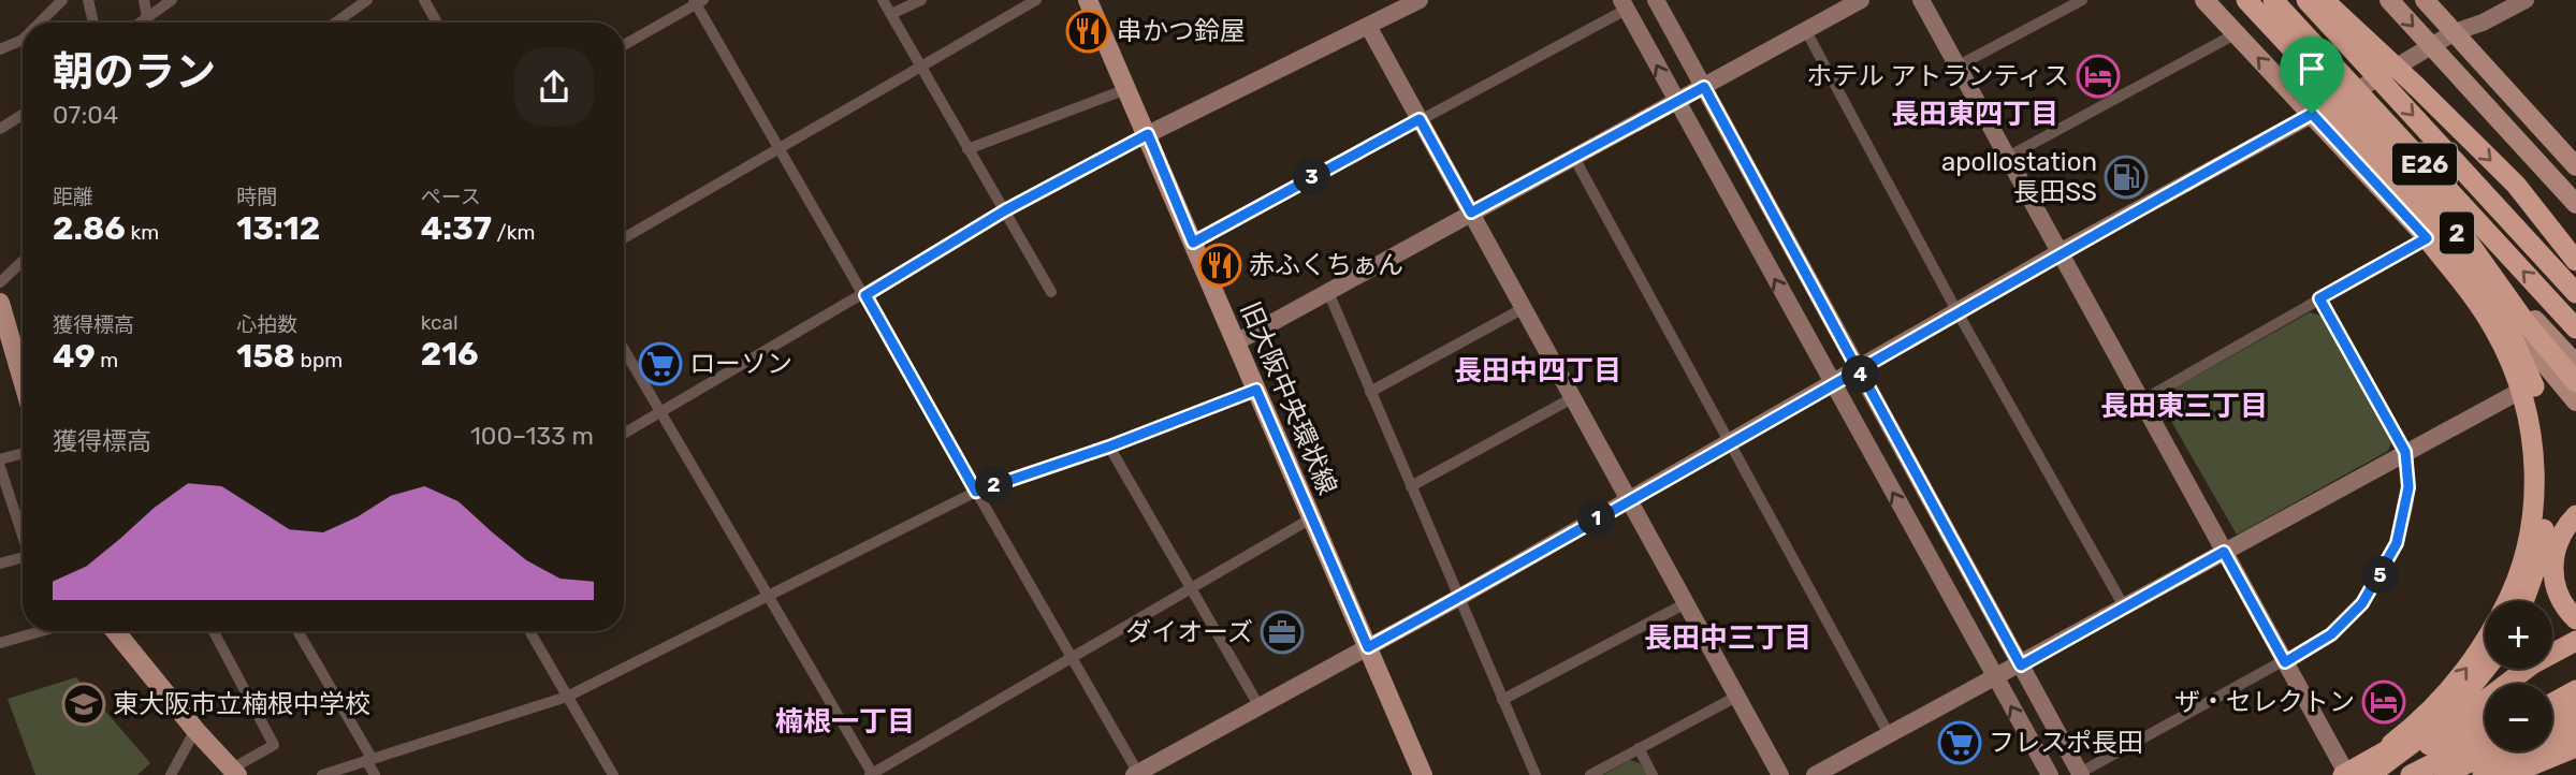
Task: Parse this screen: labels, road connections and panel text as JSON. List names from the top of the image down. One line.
{"streets":{"highway":["E26"],"main road":["2","旧大阪中央環状線"]},"districts":["長田東四丁目","長田中四丁目","長田東三丁目","長田中三丁目","楠根一丁目"],"places":{"restaurant":["串かつ鈴屋","赤ふくちぁん"],"hotel":["ホテル アトランティス","ザ・セレクトン"],"fuel station":["apollostation 長田SS"],"supermarket":["ローソン","フレスポ長田"],"office":["ダイオーズ"],"school or university":["東大阪市立楠根中学校"]},"page":{"heading":["朝のラン","07:04"],"stats":[["距離","2.86 km"],["時間","13:12"],["ペース","4:37 /km"],["獲得標高","49 m"],["心拍数","158 bpm"],["kcal","216"]],"pins":["3","4","2","1","5"],"chart":["獲得標高","100–133 m"],"map_buttons":["+","−"]}}
